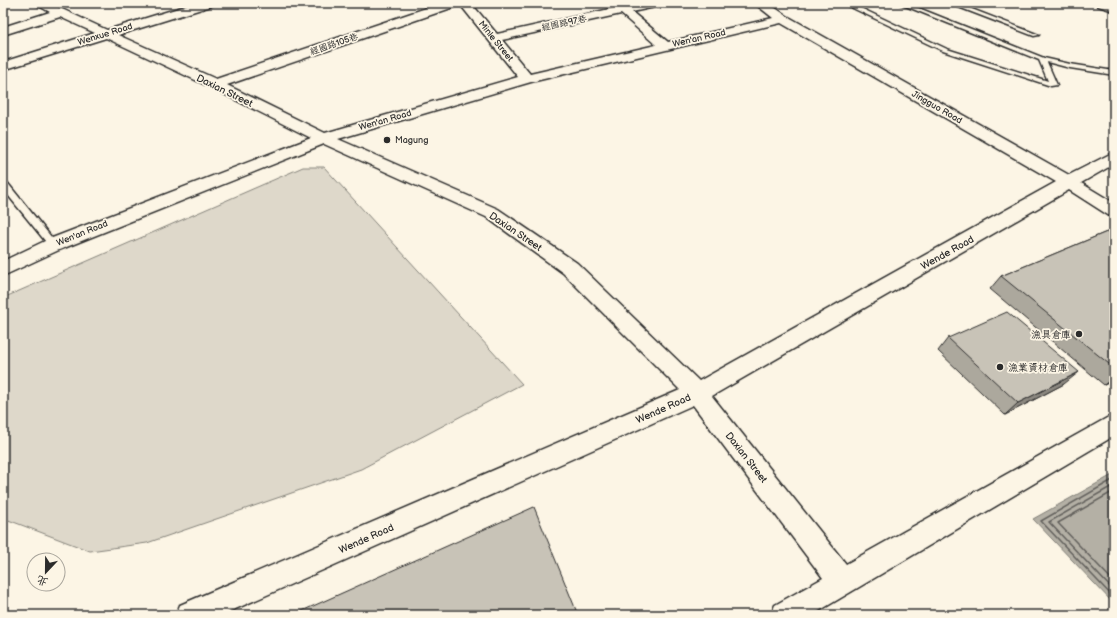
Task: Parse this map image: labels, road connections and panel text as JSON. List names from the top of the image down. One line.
{"streets":{"street":["經國路97巷","Wenxue Road","Wen'an Road","Minle Street","經國路105巷","Daxian Street","Jingguo Road","Wende Road"]},"crossings":[["經國路97巷","Minle Street"],["Wenxue Road","Daxian Street"],["Wen'an Road","Minle Street"],["Wen'an Road","Daxian Street"],["Wen'an Road","Jingguo Road"],["經國路105巷","Daxian Street"],["Daxian Street","Wende Road"],["Jingguo Road","Wende Road"]],"places":["Magung","漁具倉庫","漁業資材倉庫"],"north":"bottom"}
